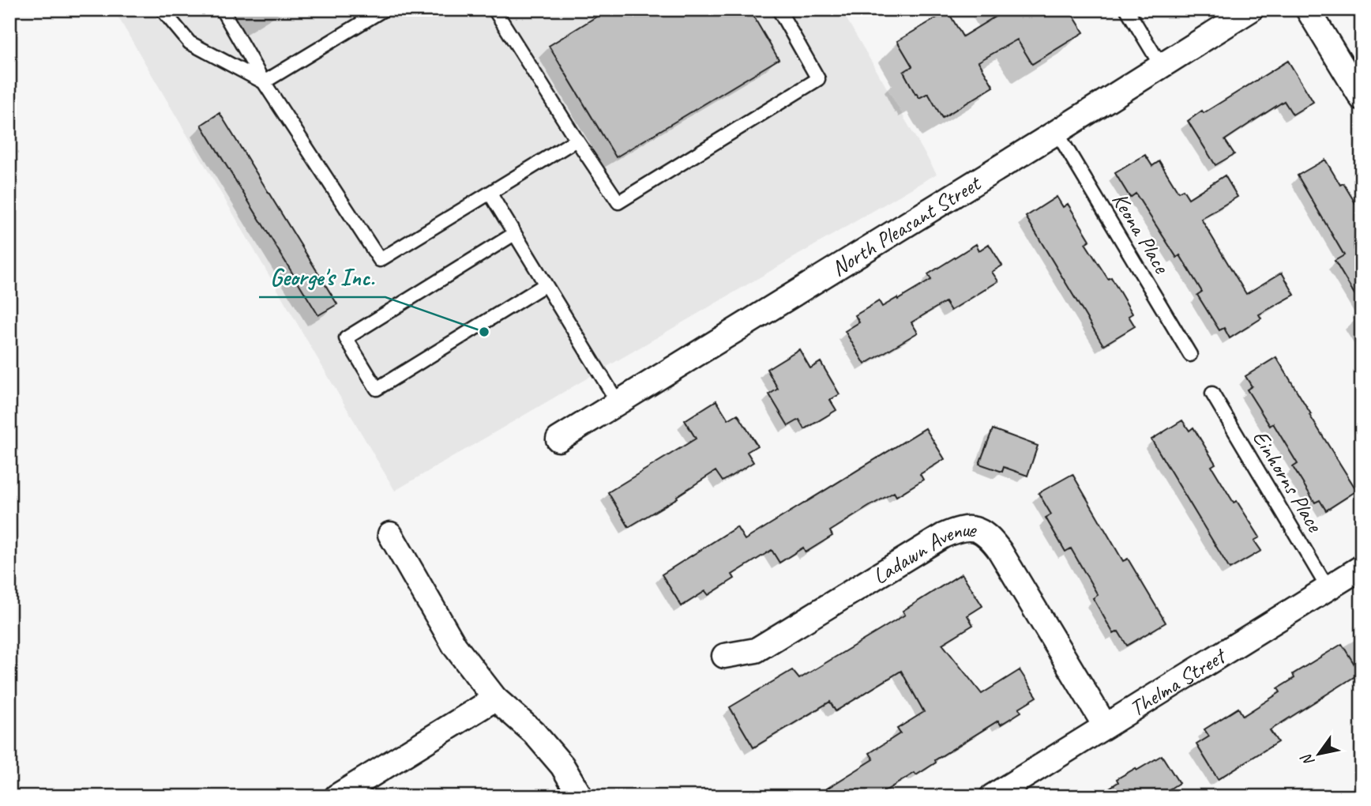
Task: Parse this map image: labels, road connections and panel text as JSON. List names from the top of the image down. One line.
{"streets":{"street":["North Pleasant Street","Ladawn Avenue","Thelma Street"],"lane":["Keona Place","Einhorns Place"]},"crossings":[["North Pleasant Street","Keona Place"],["Einhorns Place","Thelma Street"],["Ladawn Avenue","Thelma Street"]],"places":["George's Inc."],"north":"bottom left"}
